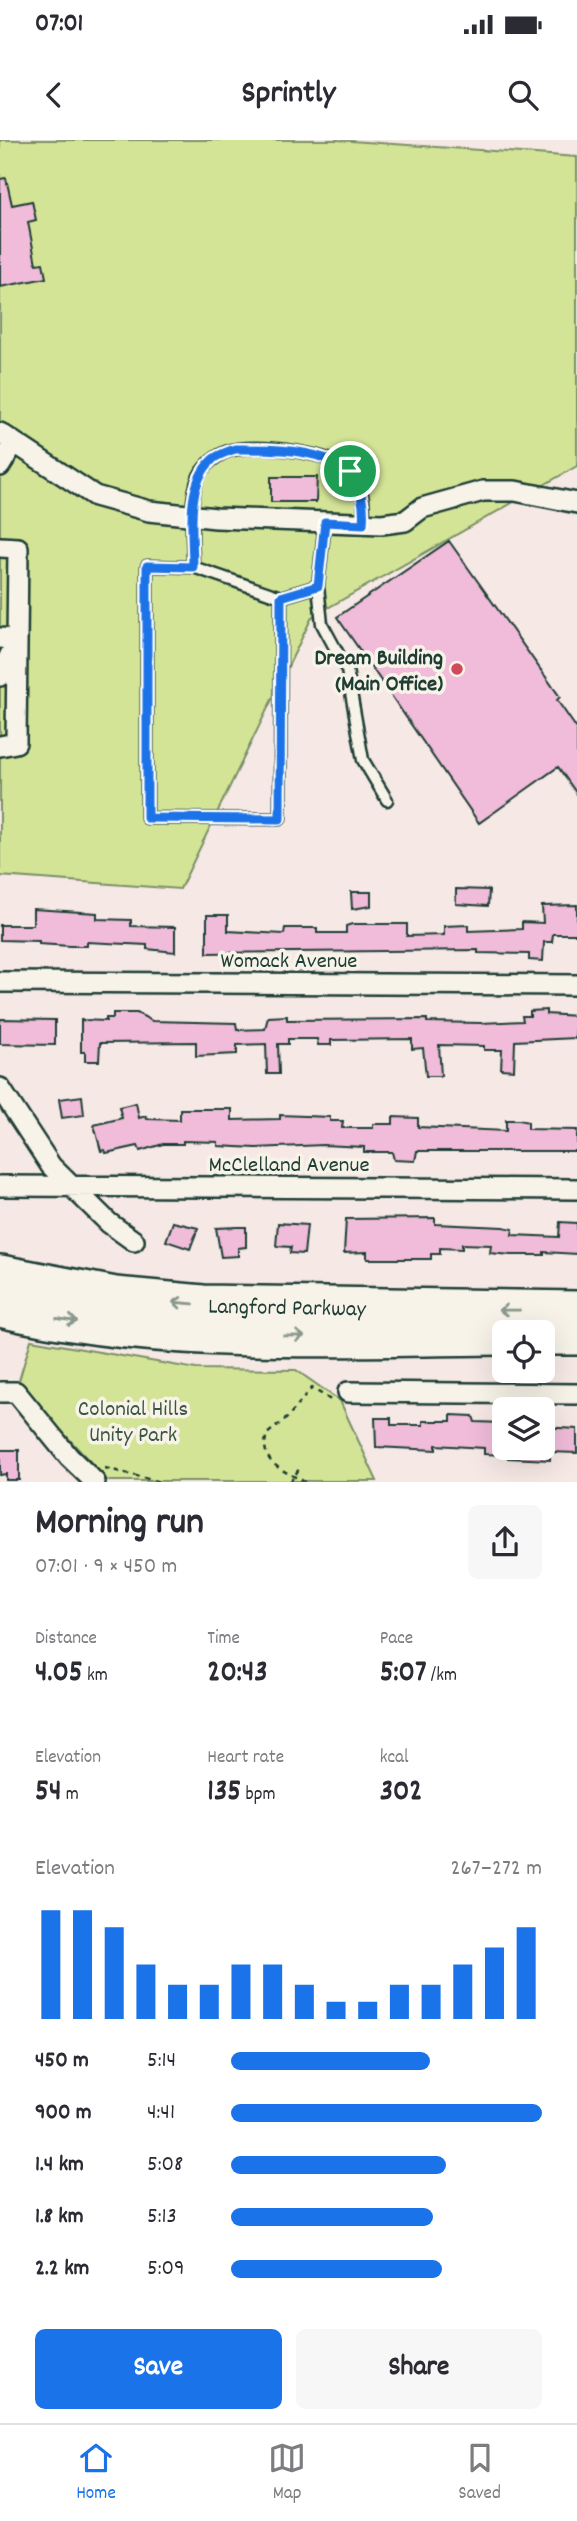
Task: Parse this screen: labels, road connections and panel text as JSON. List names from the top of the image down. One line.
{"streets":{"highway":["Langford Parkway"],"street":["Womack Avenue","McClelland Avenue"]},"parks":["Colonial Hills Unity Park"],"places":["Dream Building (Main Office)"],"page":{"status":"07:01","header":"Sprintly","heading":["Morning run","07:01 · 9 × 450 m"],"stats":[["Distance","4.05 km"],["Time","20:43"],["Pace","5:07 /km"],["Elevation","54 m"],["Heart rate","135 bpm"],["kcal","302"]],"chart":["Elevation","267–272 m"],"list":[{"name":"450 m","note":"5:14"},{"name":"900 m","note":"4:41"},{"name":"1.4 km","note":"5:08"},{"name":"1.8 km","note":"5:13"},{"name":"2.2 km","note":"5:09"}],"buttons":["Save","Share"],"tabs":["Home","Map","Saved"]}}
